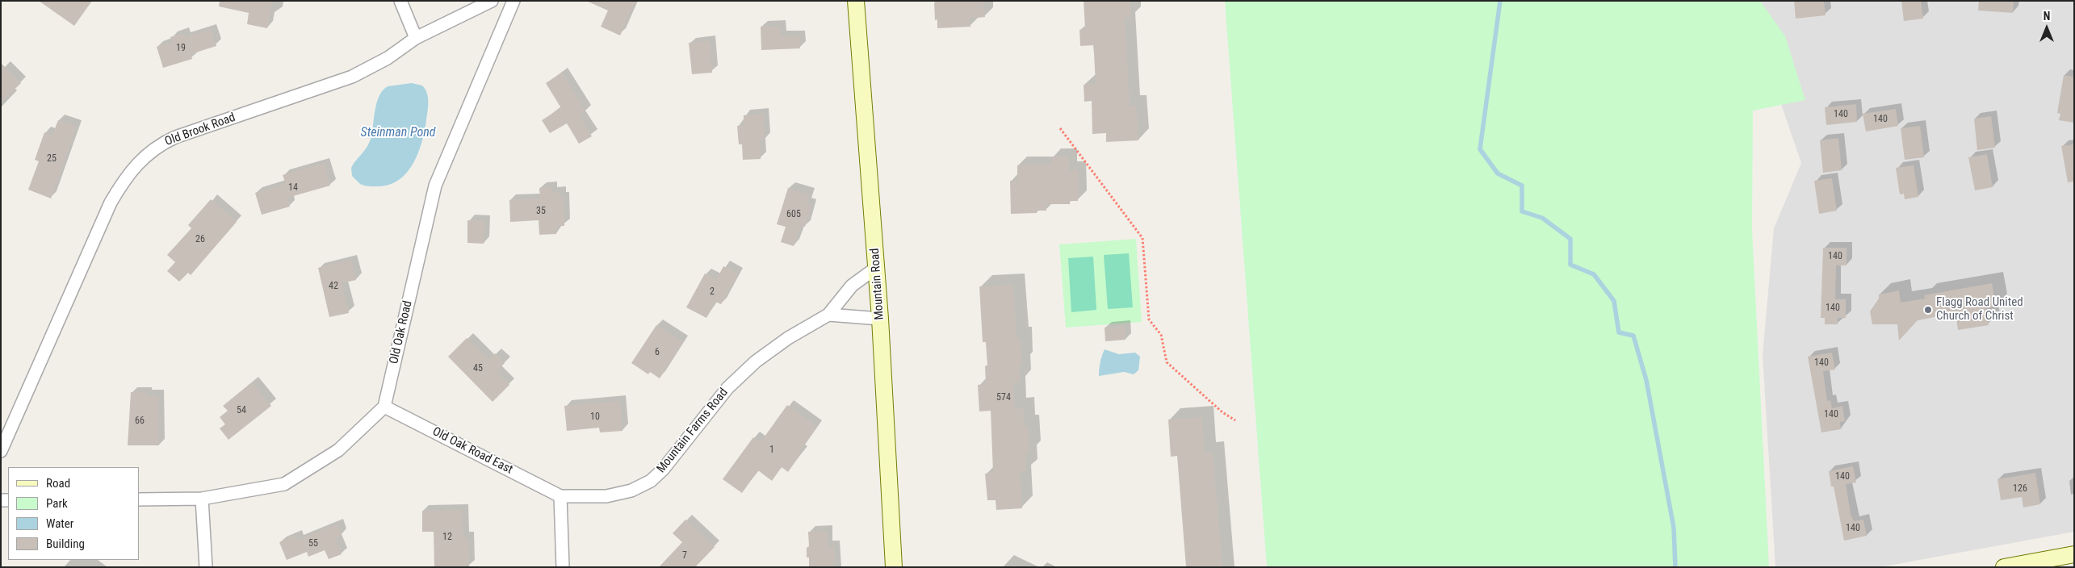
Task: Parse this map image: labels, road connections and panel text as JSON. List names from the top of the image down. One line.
{"streets":{"main road":["Mountain Road"],"street":["Old Brook Road","Old Oak Road","Mountain Farms Road","Old Oak Road East"]},"crossings":[["Mountain Road","Mountain Farms Road"],["Old Oak Road","Old Oak Road East"],["Mountain Farms Road","Old Oak Road East"]],"water":["Steinman Pond"],"places":["Flagg Road United Church of Christ"],"house_numbers":["19","140","140","25","14","35","605","26","140","42","2","140","6","140","45","574","54","140","10","66","1","140","126","140","12","55","7"],"legend":["Road","Park","Water","Building"],"north":"top"}
